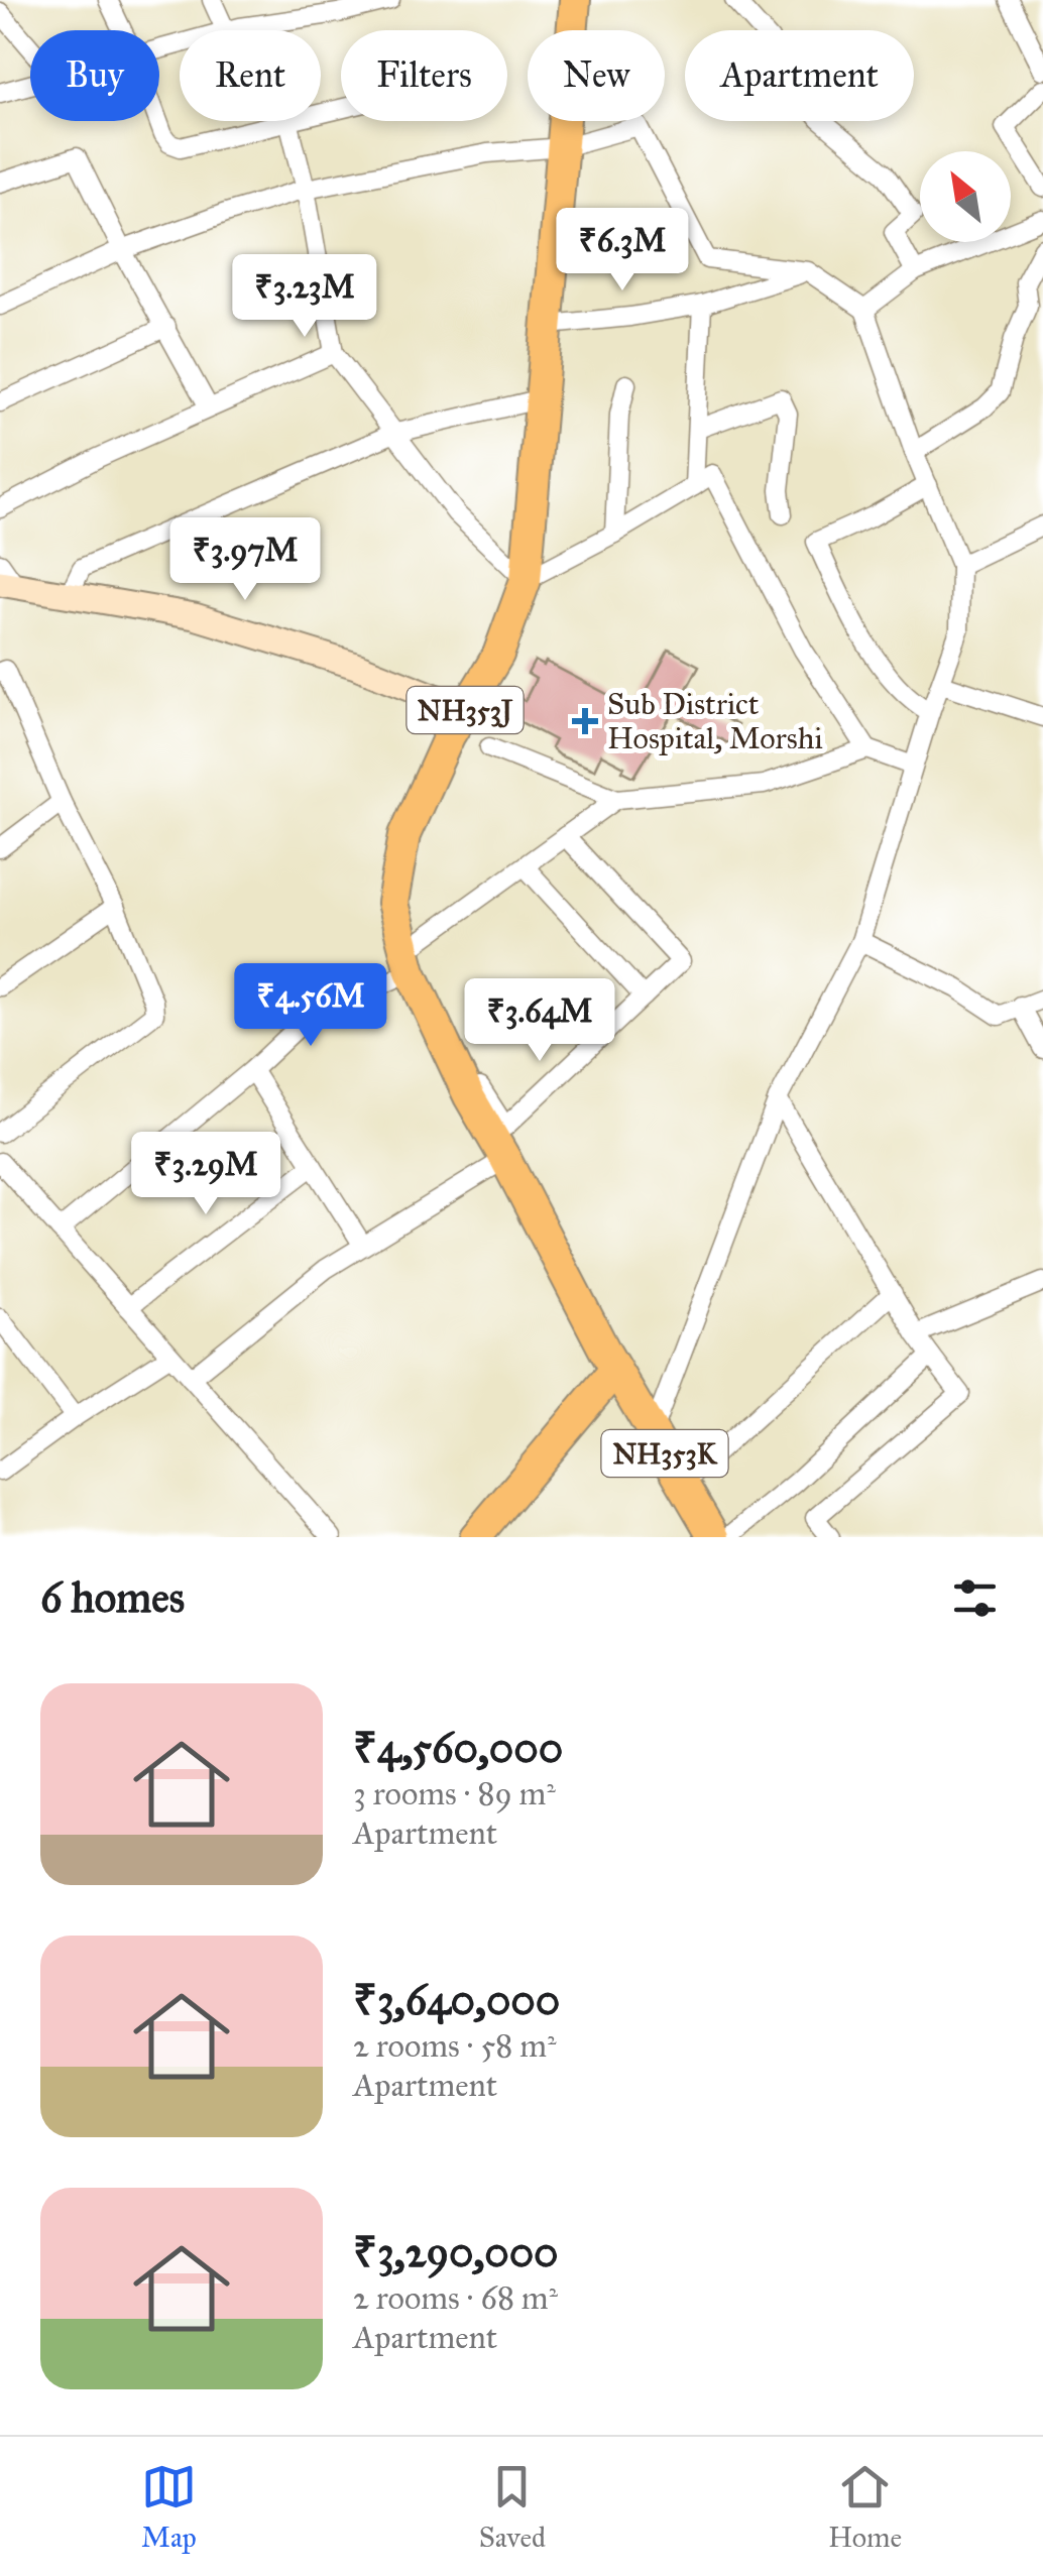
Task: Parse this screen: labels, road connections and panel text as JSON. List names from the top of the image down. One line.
{"streets":{"highway":["NH353J","NH353K"]},"crossings":[["NH353J","NH353K"]],"places":{"health":["Sub District Hospital, Morshi"]},"north":"top left","page":{"chip":["Buy","Rent","Filters","New","Apartment"],"price":["₹6.3M","₹3.23M","₹3.97M","₹4.56M","₹3.64M","₹3.29M"],"heading":"6 homes","list":[{"name":"₹4,560,000","note":"3 rooms · 89 m² · Apartment"},{"name":"₹3,640,000","note":"2 rooms · 58 m² · Apartment"},{"name":"₹3,290,000","note":"2 rooms · 68 m² · Apartment"}],"tabs":["Map","Saved","Home"]}}
